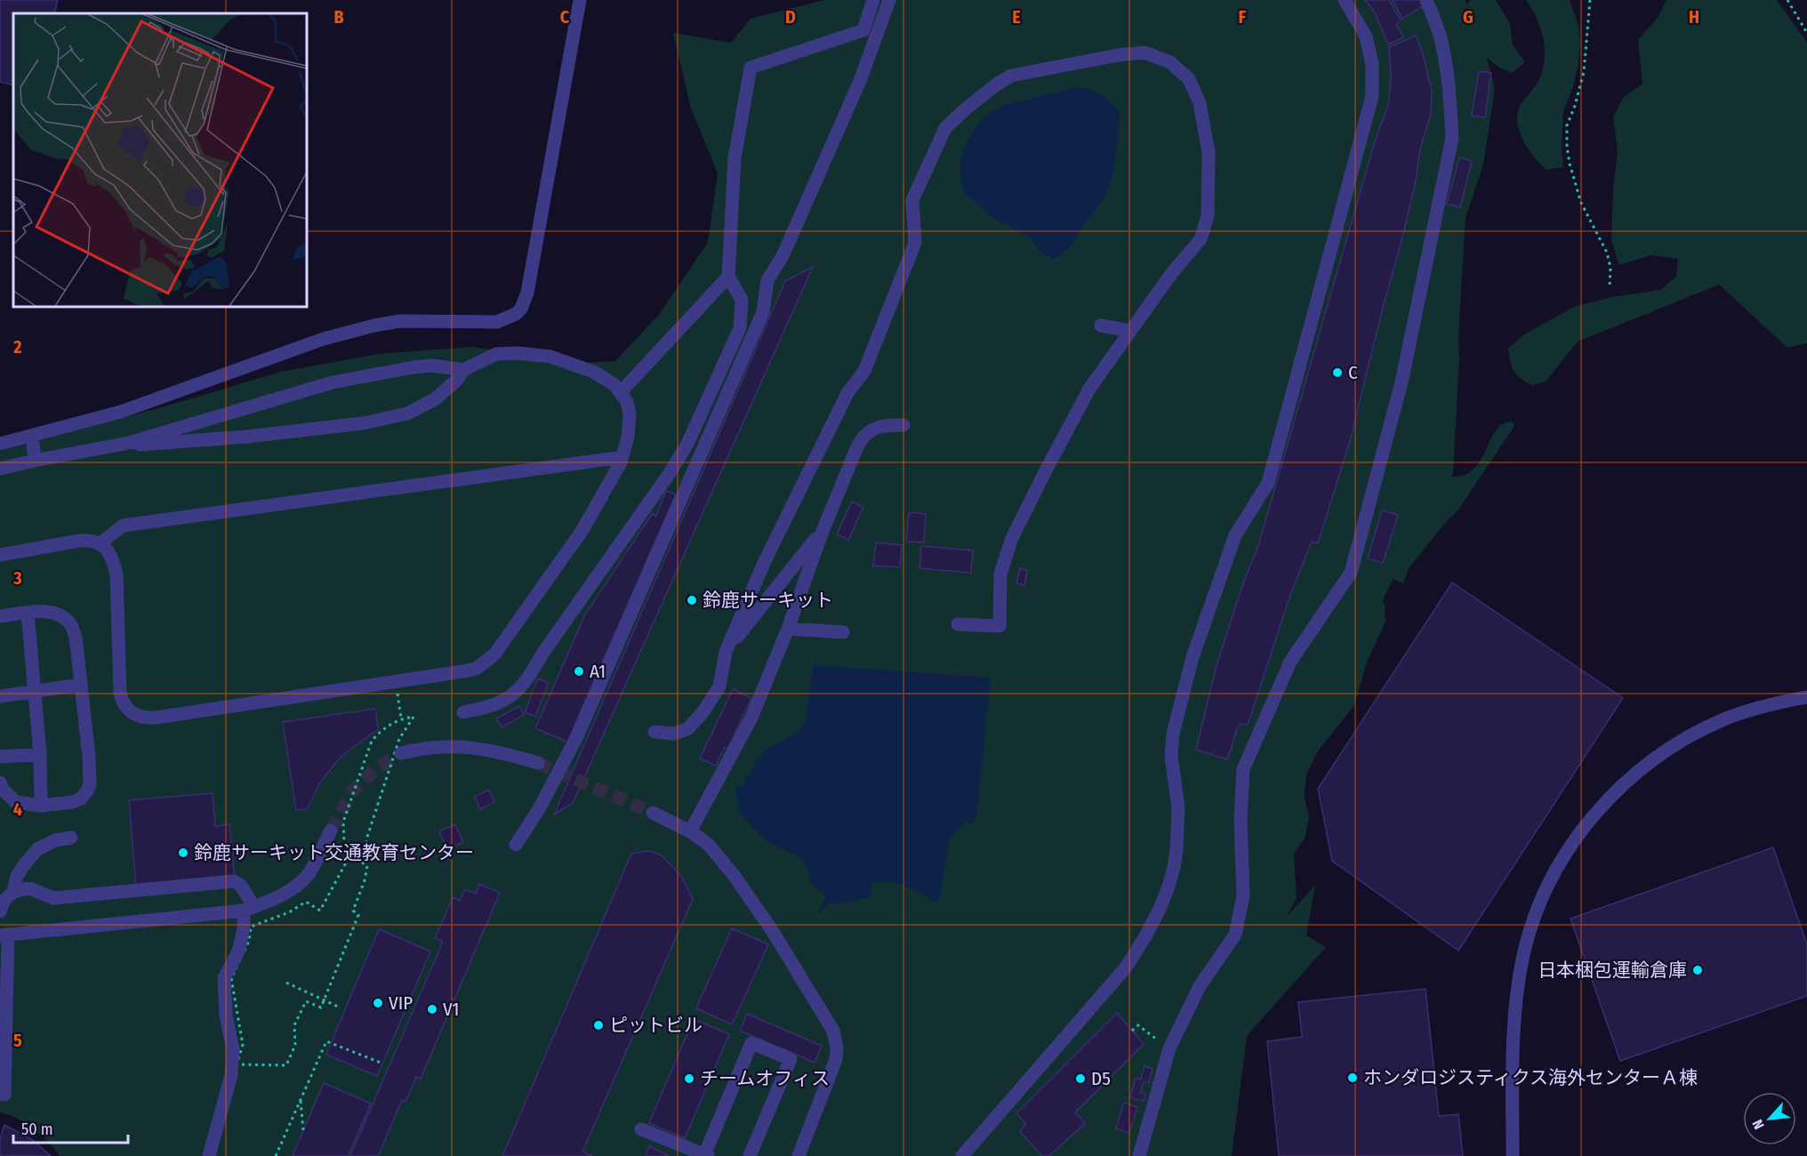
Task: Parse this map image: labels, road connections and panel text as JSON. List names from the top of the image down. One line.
{"places":["C","鈴鹿サーキット","A1","鈴鹿サーキット交通教育センター","日本梱包運輸倉庫","VIP","V1","ピットビル","ホンダロジスティクス海外センターＡ棟","チームオフィス","D5"],"scale_bar":"50 m","north":"bottom left","grid":{"columns":["B","C","D","E","F","G","H"],"rows":["2","3","4","5"]}}
